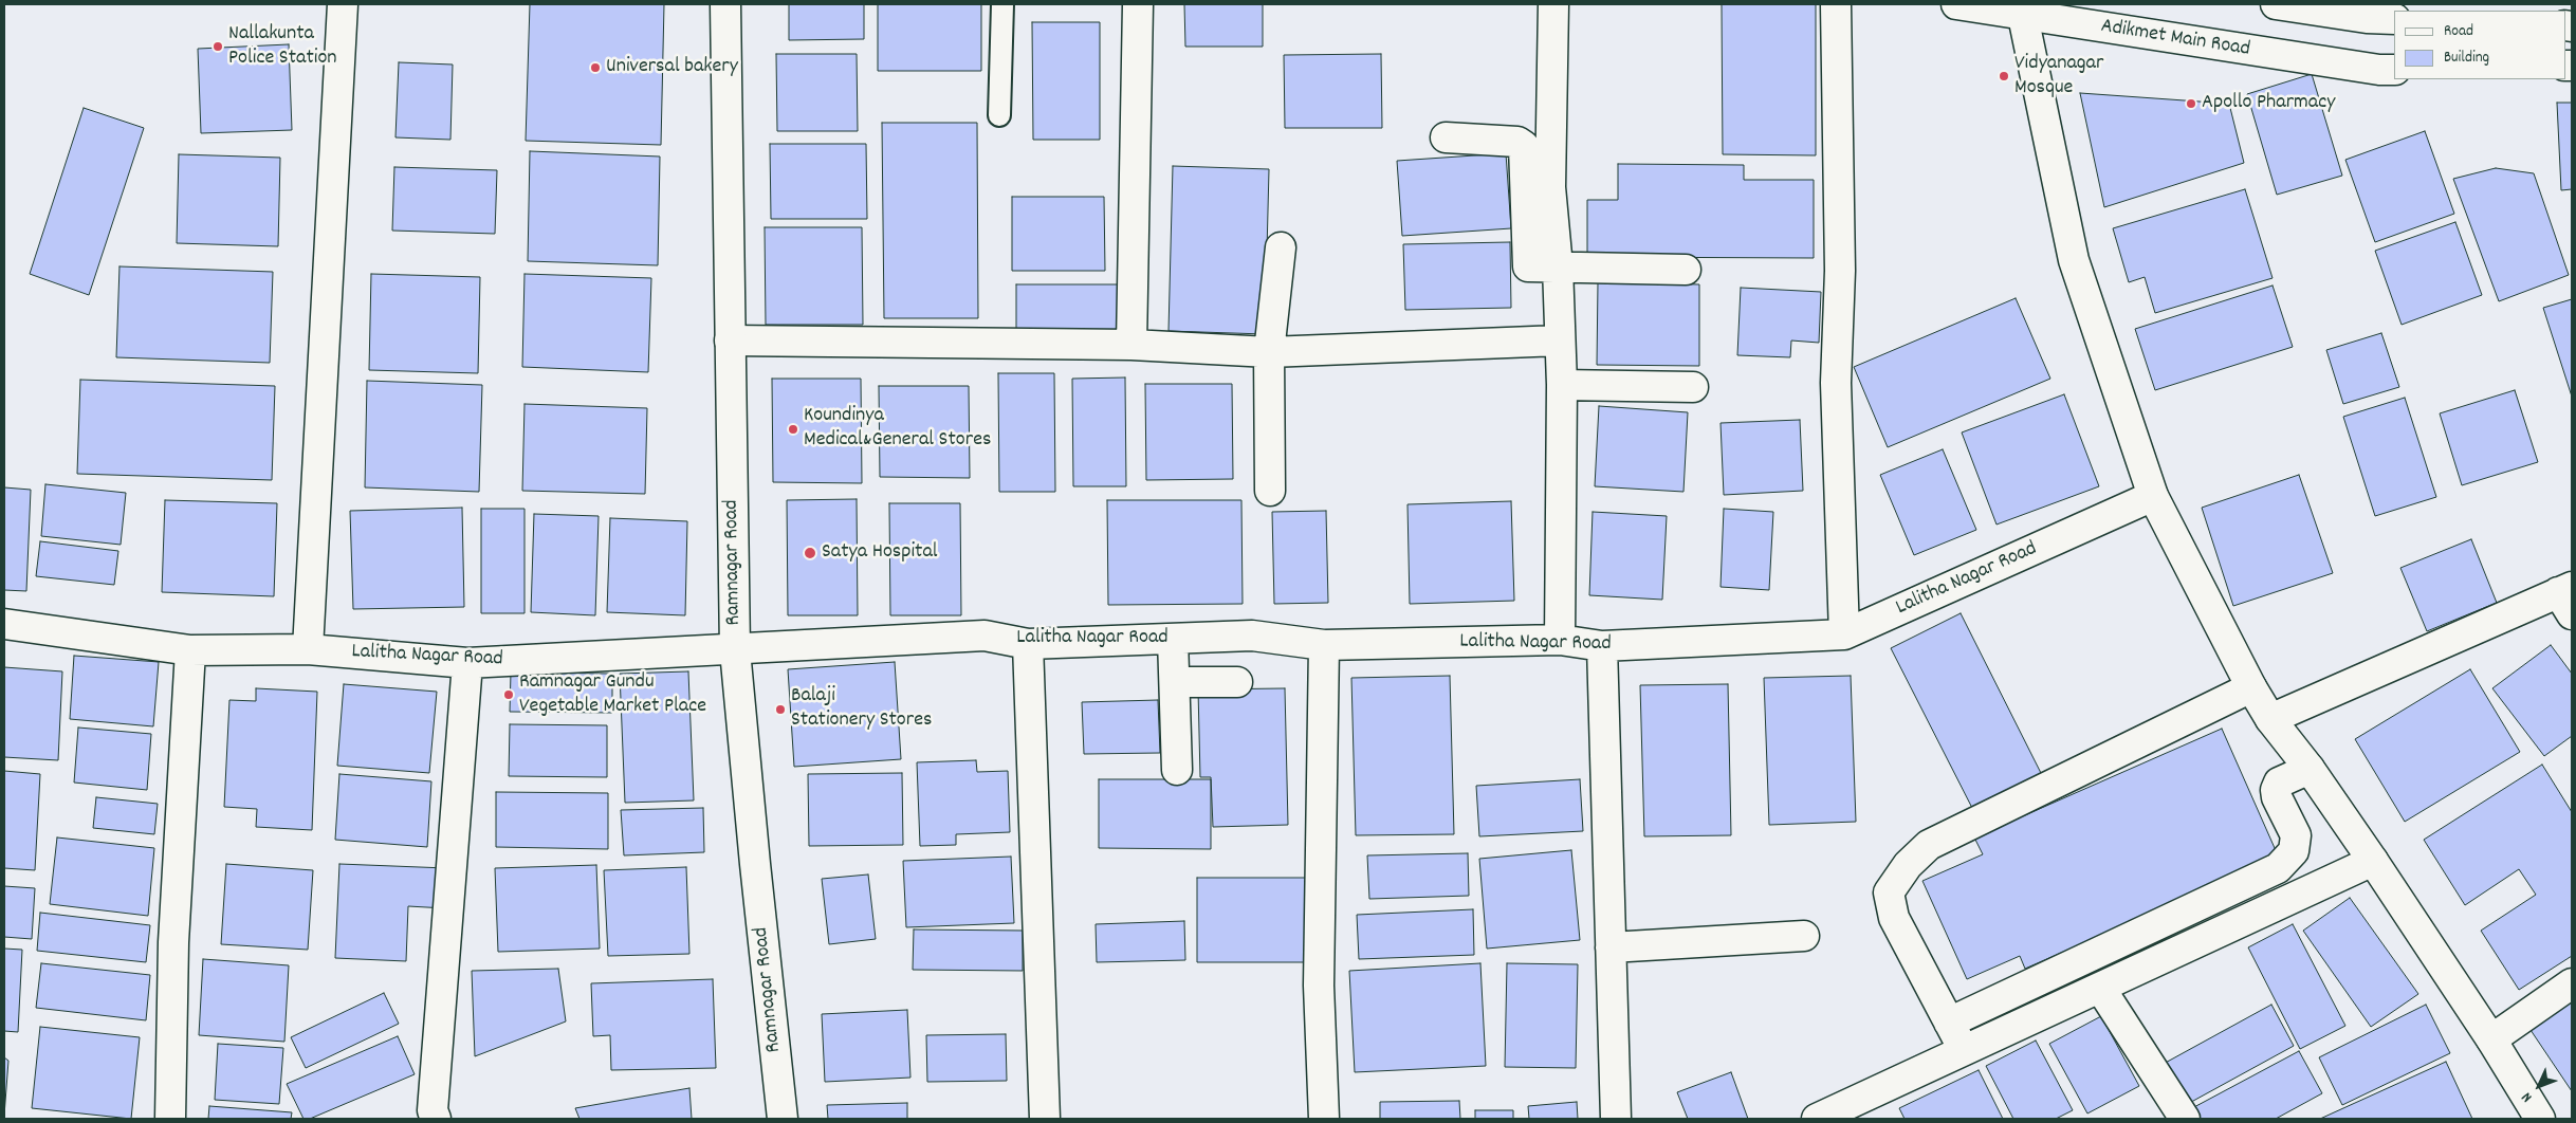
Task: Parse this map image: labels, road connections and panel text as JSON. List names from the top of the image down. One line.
{"streets":{"street":["Adikmet Main Road","Ramnagar Road","Lalitha Nagar Road"]},"crossings":[["Ramnagar Road","Lalitha Nagar Road"]],"places":["Nallakunta Police Station","Universal bakery","Vidyanagar Mosque","Apollo Pharmacy","Koundinya Medical&General Stores","Satya Hospital","Ramnagar Gundu Vegetable Market Place","Balaji Stationery Stores"],"legend":["Road","Building"],"north":"bottom left"}
